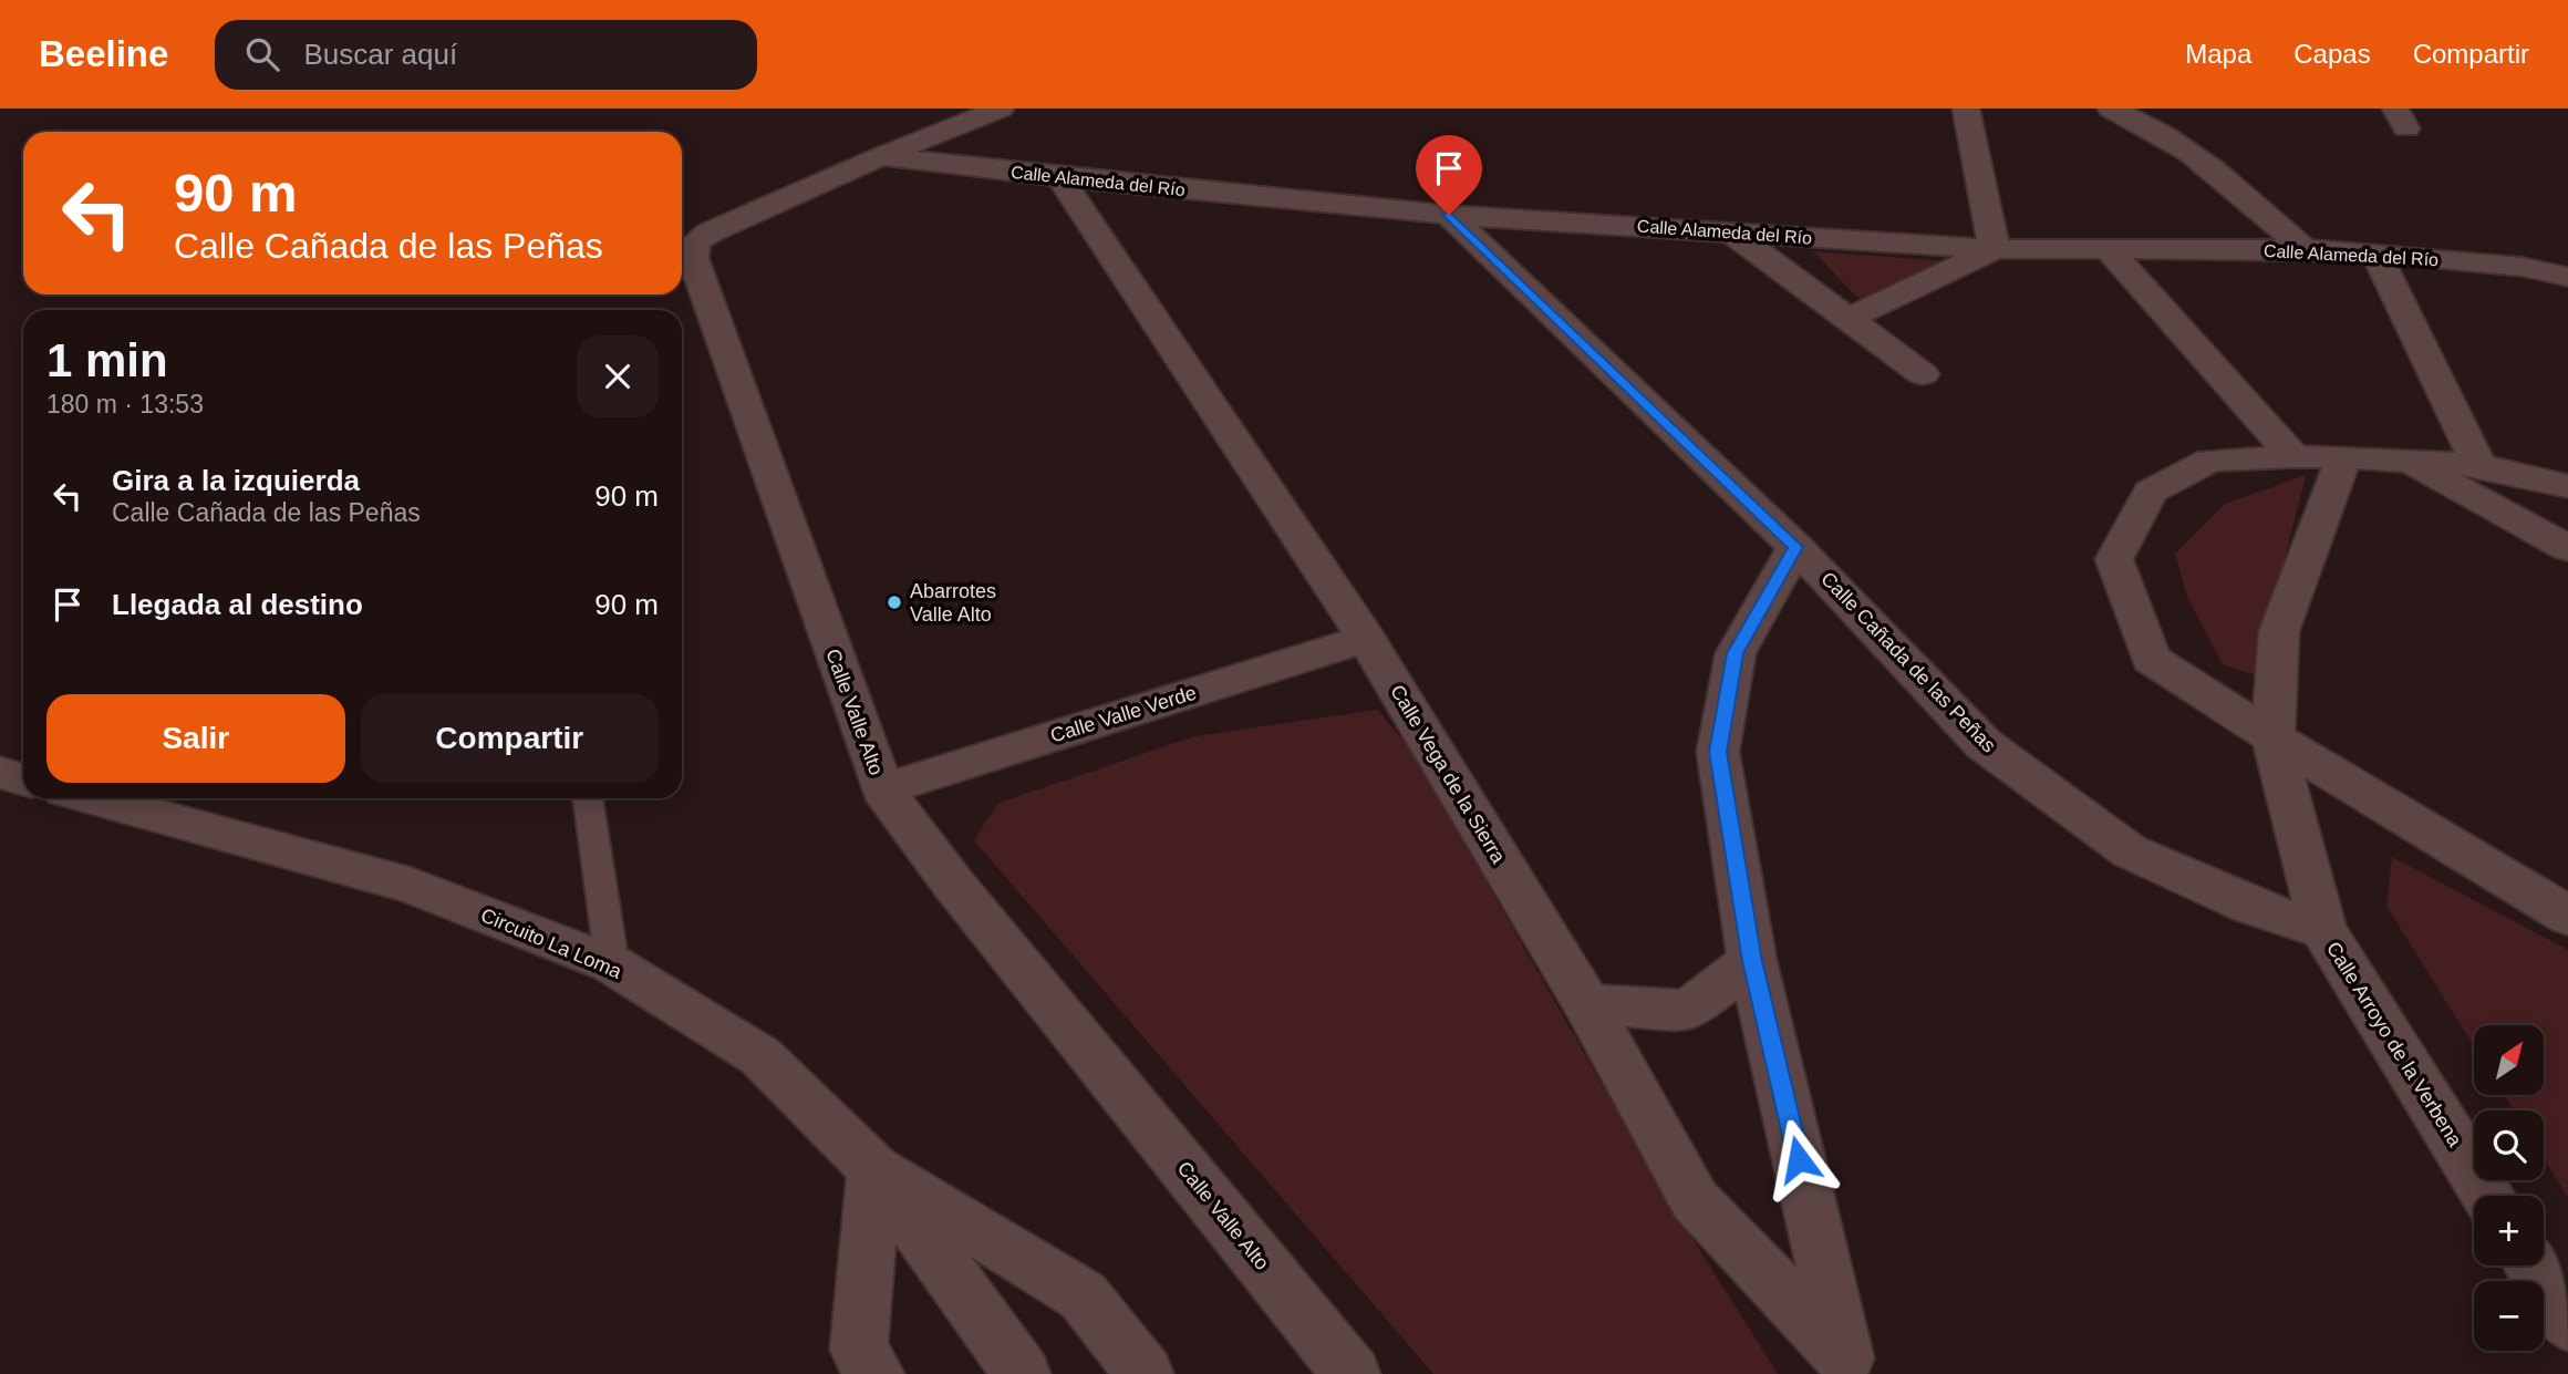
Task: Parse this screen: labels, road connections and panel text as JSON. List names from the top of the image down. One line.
{"streets":{"street":["Calle Alameda del Río","Calle Cañada de las Peñas","Calle Valle Alto","Calle Valle Verde","Calle Vega de la Sierra","Circuito La Loma","Calle Arroyo de la Verbena"]},"crossings":[["Calle Alameda del Río","Calle Cañada de las Peñas"],["Calle Alameda del Río","Calle Valle Alto"],["Calle Alameda del Río","Calle Vega de la Sierra"],["Calle Cañada de las Peñas","Calle Arroyo de la Verbena"],["Calle Valle Alto","Calle Valle Verde"],["Calle Valle Verde","Calle Vega de la Sierra"]],"places":["Abarrotes Valle Alto"],"north":"top right","page":{"header":"Beeline","search":"Buscar aquí","nav":["Mapa","Capas","Compartir"],"turn":["90 m","Calle Cañada de las Peñas"],"heading":["1 min","180 m · 13:53"],"list":[{"name":"Gira a la izquierda","note":"Calle Cañada de las Peñas","value":"90 m"},{"name":"Llegada al destino","value":"90 m"}],"buttons":["Salir","Compartir"],"map_buttons":["+","−"]}}
